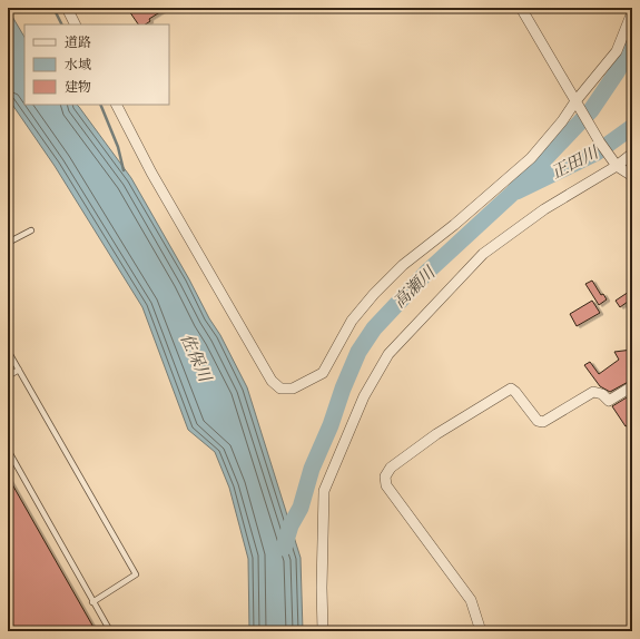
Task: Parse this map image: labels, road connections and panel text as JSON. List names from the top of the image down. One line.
{"water":["正田川","高瀬川","佐保川"],"legend":["道路","水域","建物"]}
